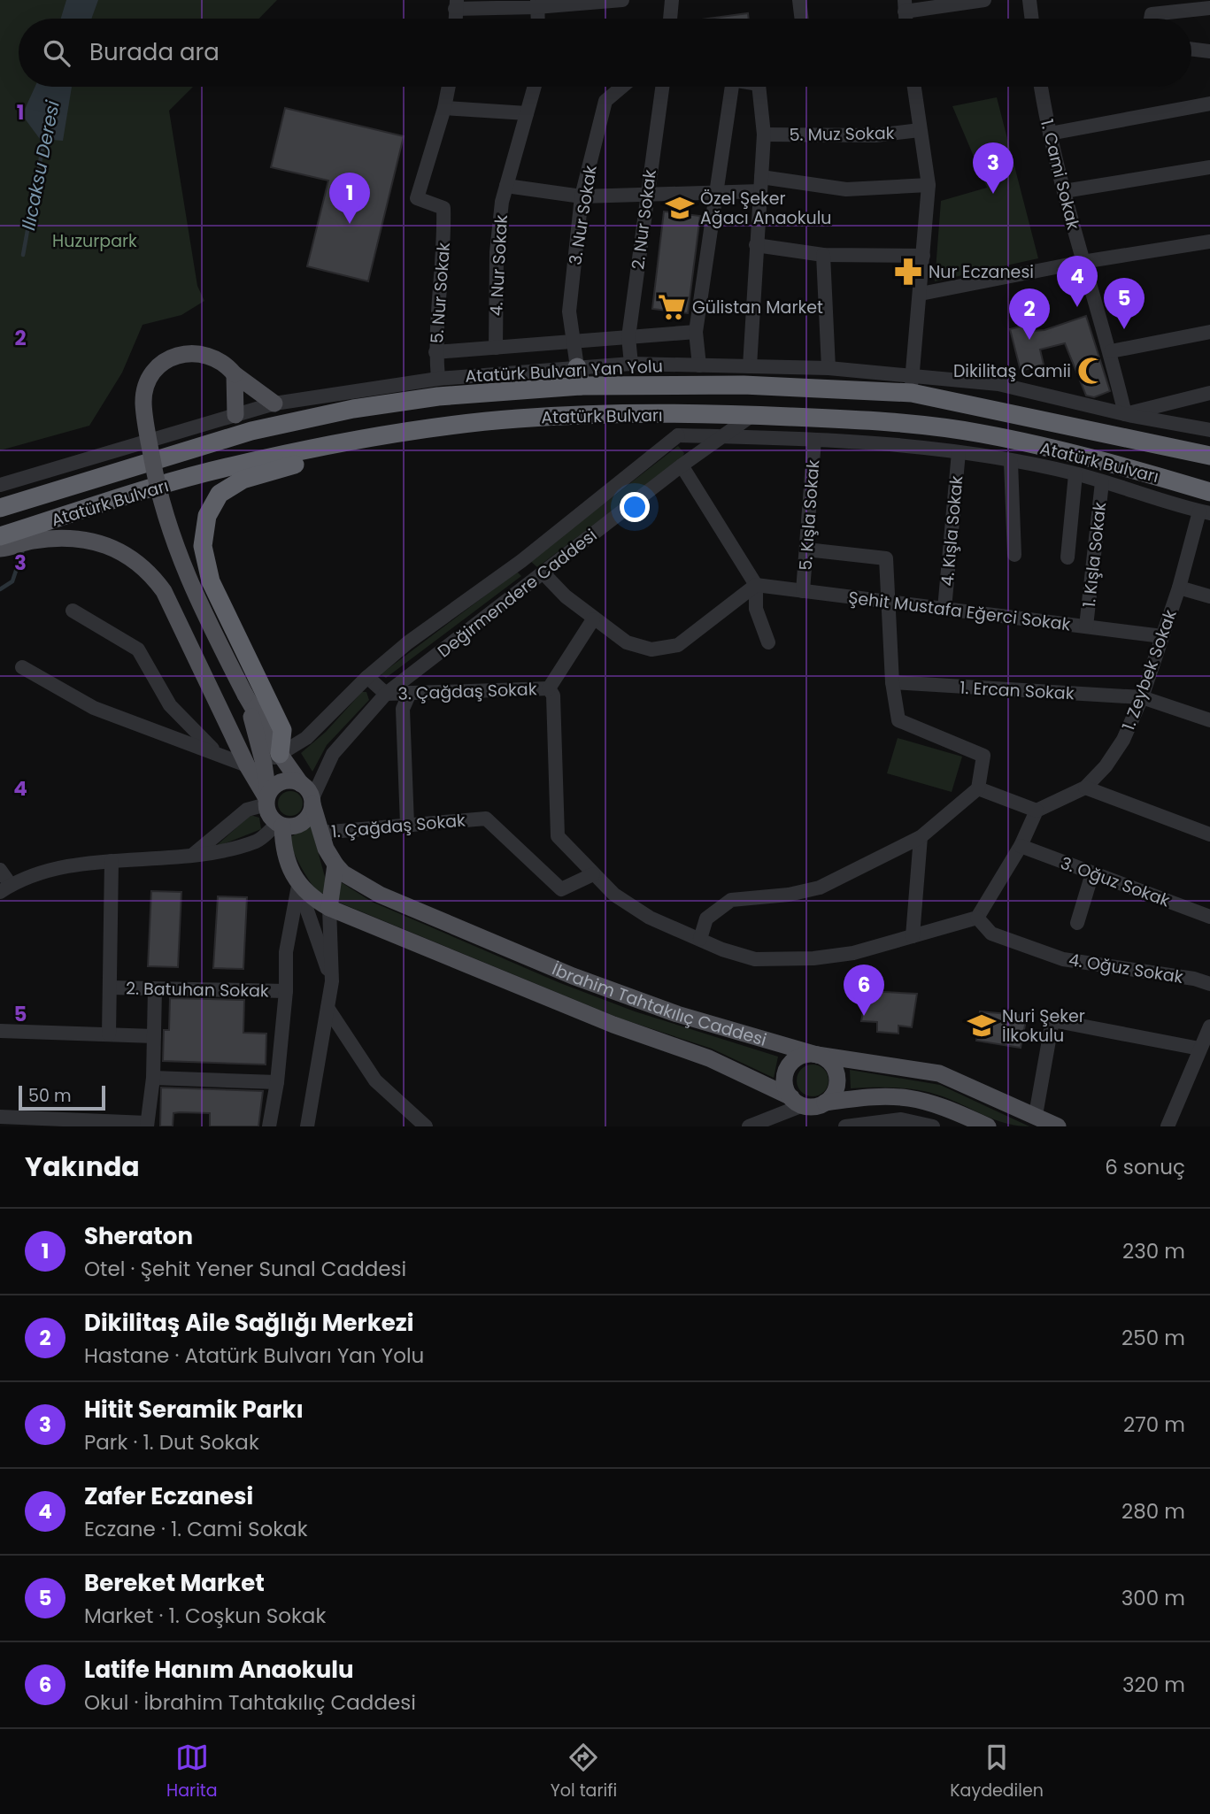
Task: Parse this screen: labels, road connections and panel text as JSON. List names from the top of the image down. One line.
{"streets":{"highway":["Atatürk Bulvarı"],"main road":["İbrahim Tahtakılıç Caddesi"],"street":["5. Muz Sokak","1. Cami Sokak","3. Nur Sokak","2. Nur Sokak","4. Nur Sokak","5. Nur Sokak","Atatürk Bulvarı Yan Yolu","5. Kışla Sokak","4. Kışla Sokak","1. Kışla Sokak","Değirmendere Caddesi","Şehit Mustafa Eğerci Sokak","1. Zeybek Sokak","1. Ercan Sokak","3. Çağdaş Sokak","1. Çağdaş Sokak","3. Oğuz Sokak","4. Oğuz Sokak","2. Batuhan Sokak"]},"crossings":[["1. Cami Sokak","Atatürk Bulvarı Yan Yolu"],["3. Nur Sokak","Atatürk Bulvarı Yan Yolu"],["2. Nur Sokak","Atatürk Bulvarı Yan Yolu"],["5. Nur Sokak","Atatürk Bulvarı Yan Yolu"],["Atatürk Bulvarı Yan Yolu","Atatürk Bulvarı"],["Atatürk Bulvarı","Değirmendere Caddesi"],["5. Kışla Sokak","Şehit Mustafa Eğerci Sokak"],["4. Kışla Sokak","Şehit Mustafa Eğerci Sokak"],["1. Kışla Sokak","Şehit Mustafa Eğerci Sokak"],["Değirmendere Caddesi","3. Çağdaş Sokak"],["Değirmendere Caddesi","İbrahim Tahtakılıç Caddesi"],["Şehit Mustafa Eğerci Sokak","1. Zeybek Sokak"],["1. Zeybek Sokak","1. Ercan Sokak"],["1. Çağdaş Sokak","İbrahim Tahtakılıç Caddesi"]],"water":["Ilıcaksu Deresi"],"parks":["Huzurpark"],"places":{"school or university":["Özel Şeker Ağacı Anaokulu","Nuri Şeker İlkokulu"],"pharmacy":["Nur Eczanesi"],"supermarket":["Gülistan Market"],"mosque":["Dikilitaş Camii"]},"scale_bar":"50 m","page":{"search":"Burada ara","pins":["3","1","4","5","2","6"],"scale":"50 m","heading":["Yakında","6 sonuç"],"list":[{"mark":"1","name":"Sheraton","note":"Otel · Şehit Yener Sunal Caddesi","value":"230 m"},{"mark":"2","name":"Dikilitaş Aile Sağlığı Merkezi","note":"Hastane · Atatürk Bulvarı Yan Yolu","value":"250 m"},{"mark":"3","name":"Hitit Seramik Parkı","note":"Park · 1. Dut Sokak","value":"270 m"},{"mark":"4","name":"Zafer Eczanesi","note":"Eczane · 1. Cami Sokak","value":"280 m"},{"mark":"5","name":"Bereket Market","note":"Market · 1. Coşkun Sokak","value":"300 m"},{"mark":"6","name":"Latife Hanım Anaokulu","note":"Okul · İbrahim Tahtakılıç Caddesi","value":"320 m"}],"nav":["Harita","Yol tarifi","Kaydedilen"]},"grid":{"rows":["1","2","3","4","5"]}}
